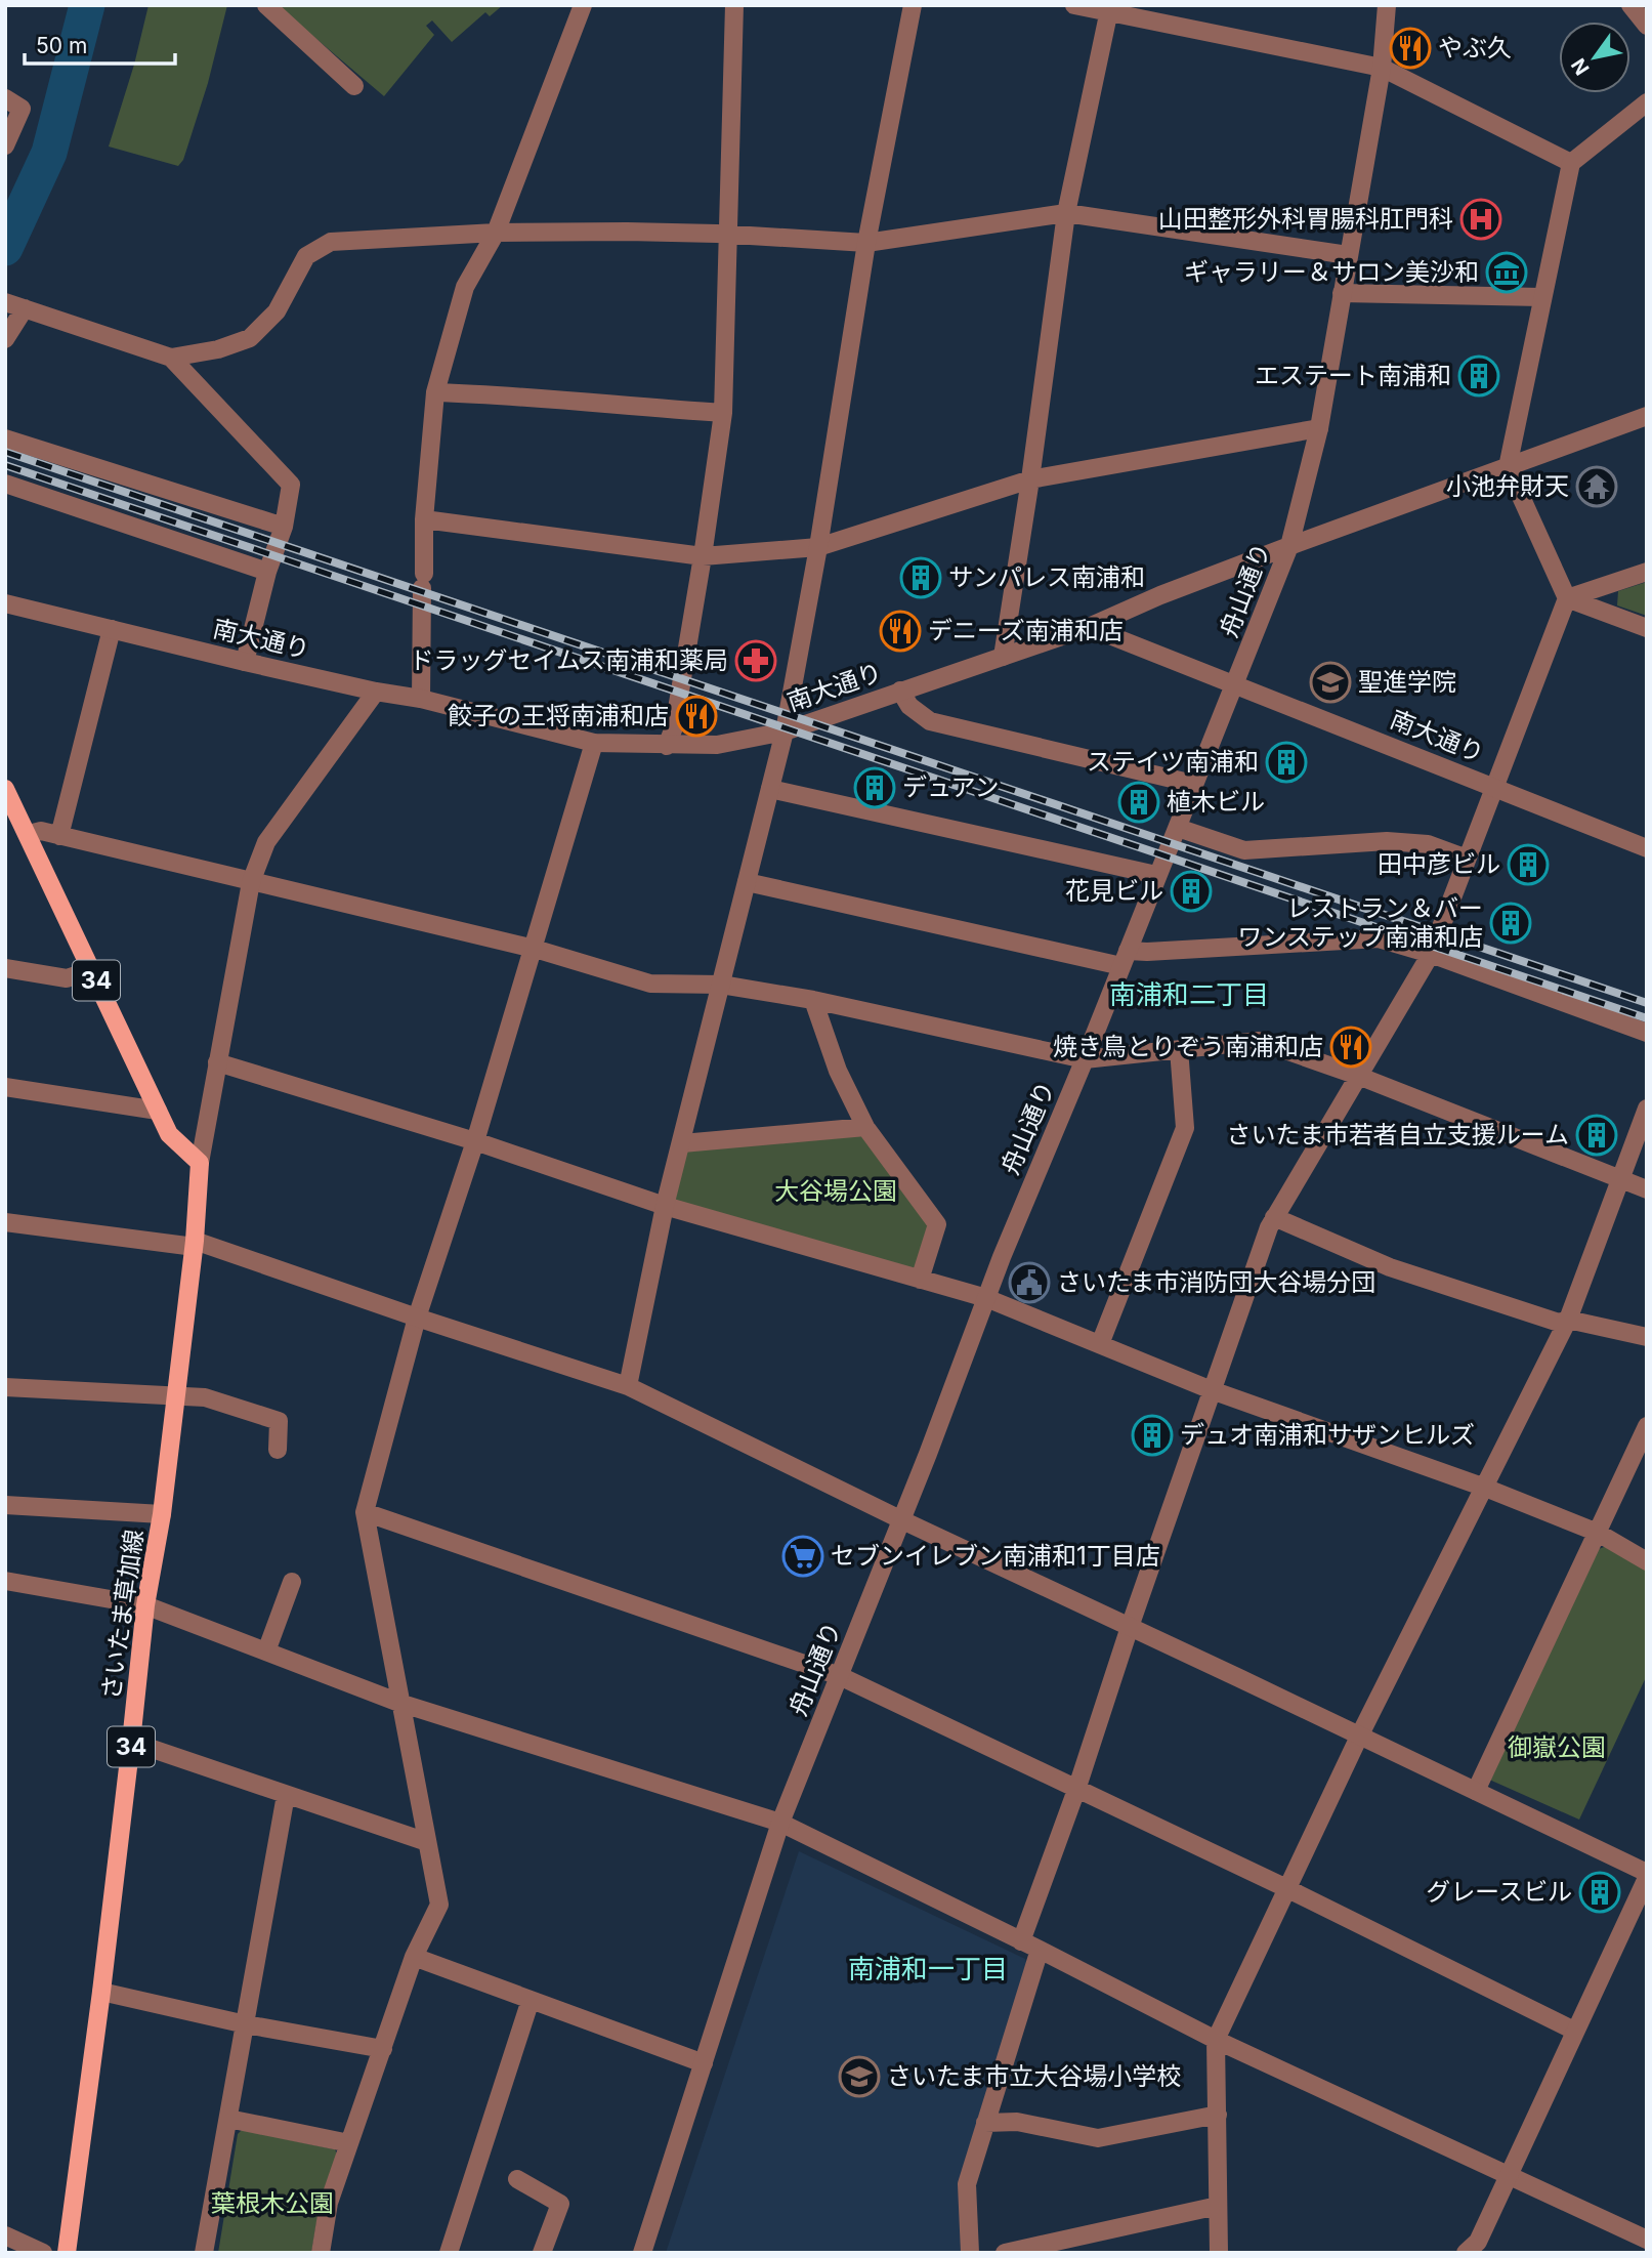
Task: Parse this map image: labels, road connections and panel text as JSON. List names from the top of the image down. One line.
{"streets":{"main road":["34","さいたま草加線"],"street":["舟山通り","南大通り"]},"crossings":[["舟山通り","南大通り"],["34","さいたま草加線"]],"districts":["南浦和二丁目","南浦和一丁目"],"parks":["大谷場公園","御嶽公園","葉根木公園"],"places":{"restaurant":["やぶ久","デニーズ南浦和店","餃子の王将南浦和店","焼き鳥とりぞう南浦和店"],"hospital":["山田整形外科胃腸科肛門科"],"museum":["ギャラリー＆サロン美沙和"],"building":["エステート南浦和","サンパレス南浦和","ステイツ南浦和","デュアン","植木ビル","田中彦ビル","花見ビル","レストラン＆バー ワンステップ南浦和店","さいたま市若者自立支援ルーム","デュオ南浦和サザンヒルズ","グレースビル"],"temple":["小池弁財天"],"pharmacy":["ドラッグセイムス南浦和薬局"],"school or university":["聖進学院","さいたま市立大谷場小学校"],"public building":["さいたま市消防団大谷場分団"],"supermarket":["セブンイレブン南浦和1丁目店"]},"scale_bar":"50 m","north":"bottom left"}
